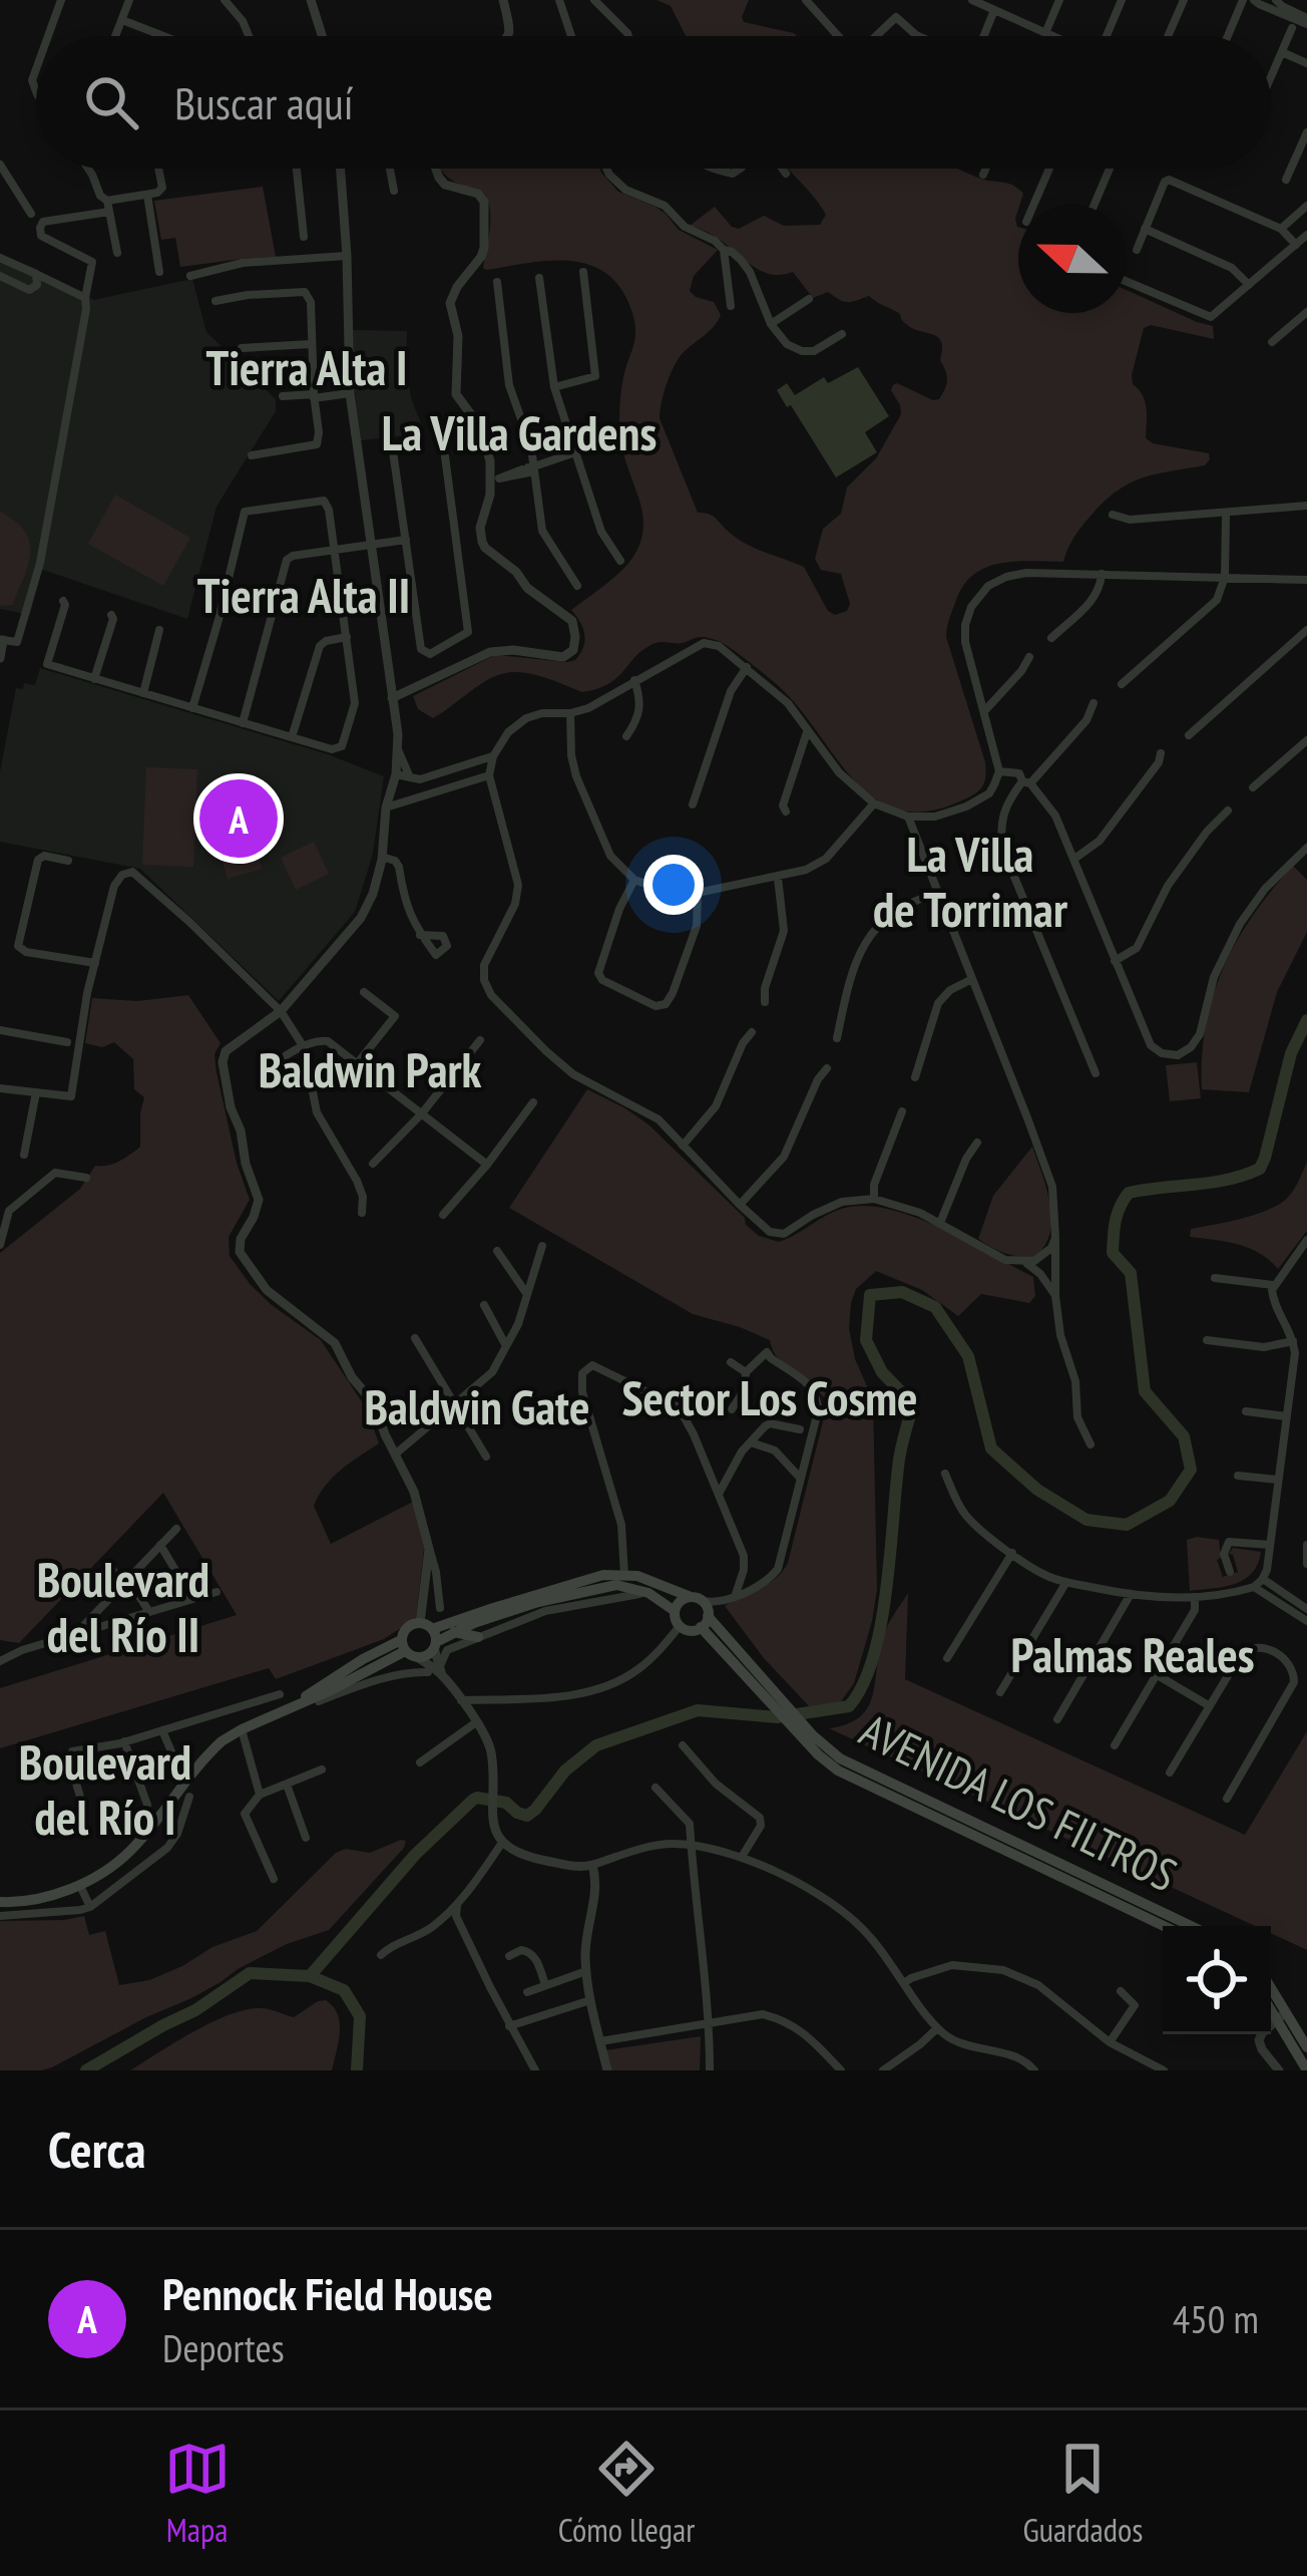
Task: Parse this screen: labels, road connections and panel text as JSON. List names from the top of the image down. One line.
{"streets":{"main road":["AVENIDA LOS FILTROS"]},"districts":["Tierra Alta I","La Villa Gardens","Tierra Alta II","La Villa de Torrimar","Baldwin Park","Sector Los Cosme","Baldwin Gate","Boulevard del Río II","Palmas Reales","Boulevard del Río I"],"north":"left","page":{"search":"Buscar aquí","pins":"A","heading":"Cerca","list":[{"mark":"A","name":"Pennock Field House","note":"Deportes","value":"450 m"}],"nav":["Mapa","Cómo llegar","Guardados"]}}
